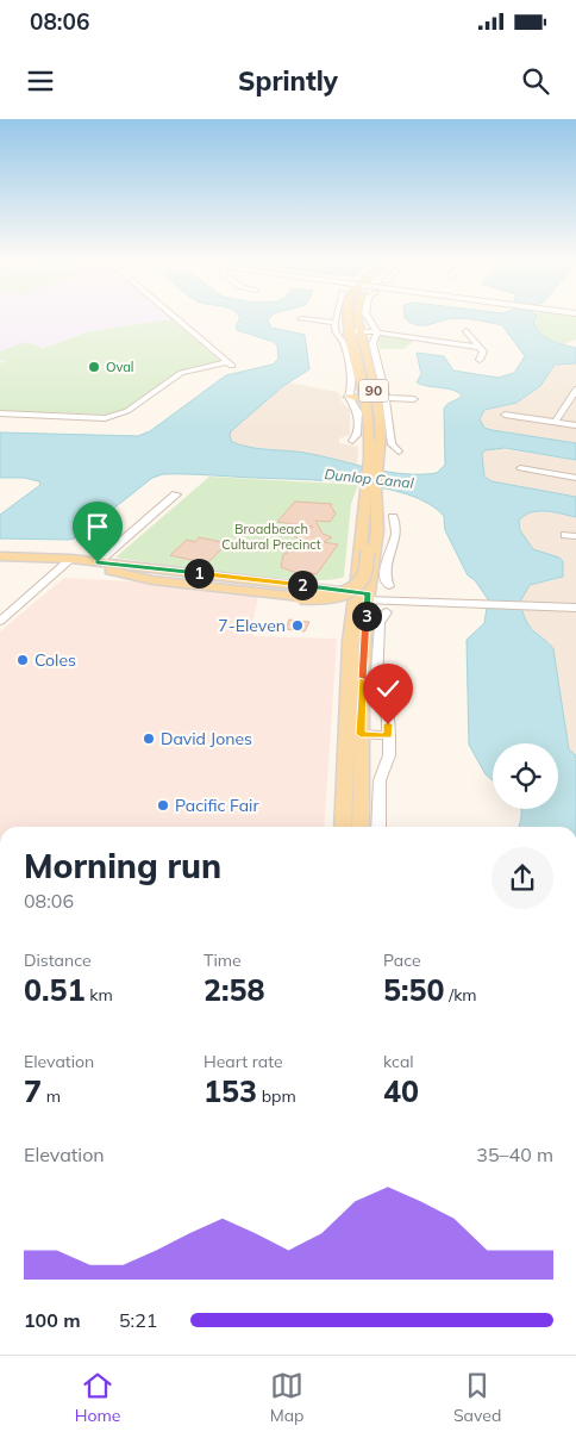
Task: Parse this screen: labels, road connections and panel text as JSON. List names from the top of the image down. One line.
{"streets":{"main road":["90"]},"water":["Dunlop Canal"],"parks":["Broadbeach Cultural Precinct"],"places":["Oval","7-Eleven","Coles","David Jones","Pacific Fair"],"page":{"status":"08:06","header":"Sprintly","pins":["1","2","3"],"heading":["Morning run","08:06"],"stats":[["Distance","0.51 km"],["Time","2:58"],["Pace","5:50 /km"],["Elevation","7 m"],["Heart rate","153 bpm"],["kcal","40"]],"chart":["Elevation","35–40 m"],"list":[{"name":"100 m","note":"5:21"}],"tabs":["Home","Map","Saved"]}}
